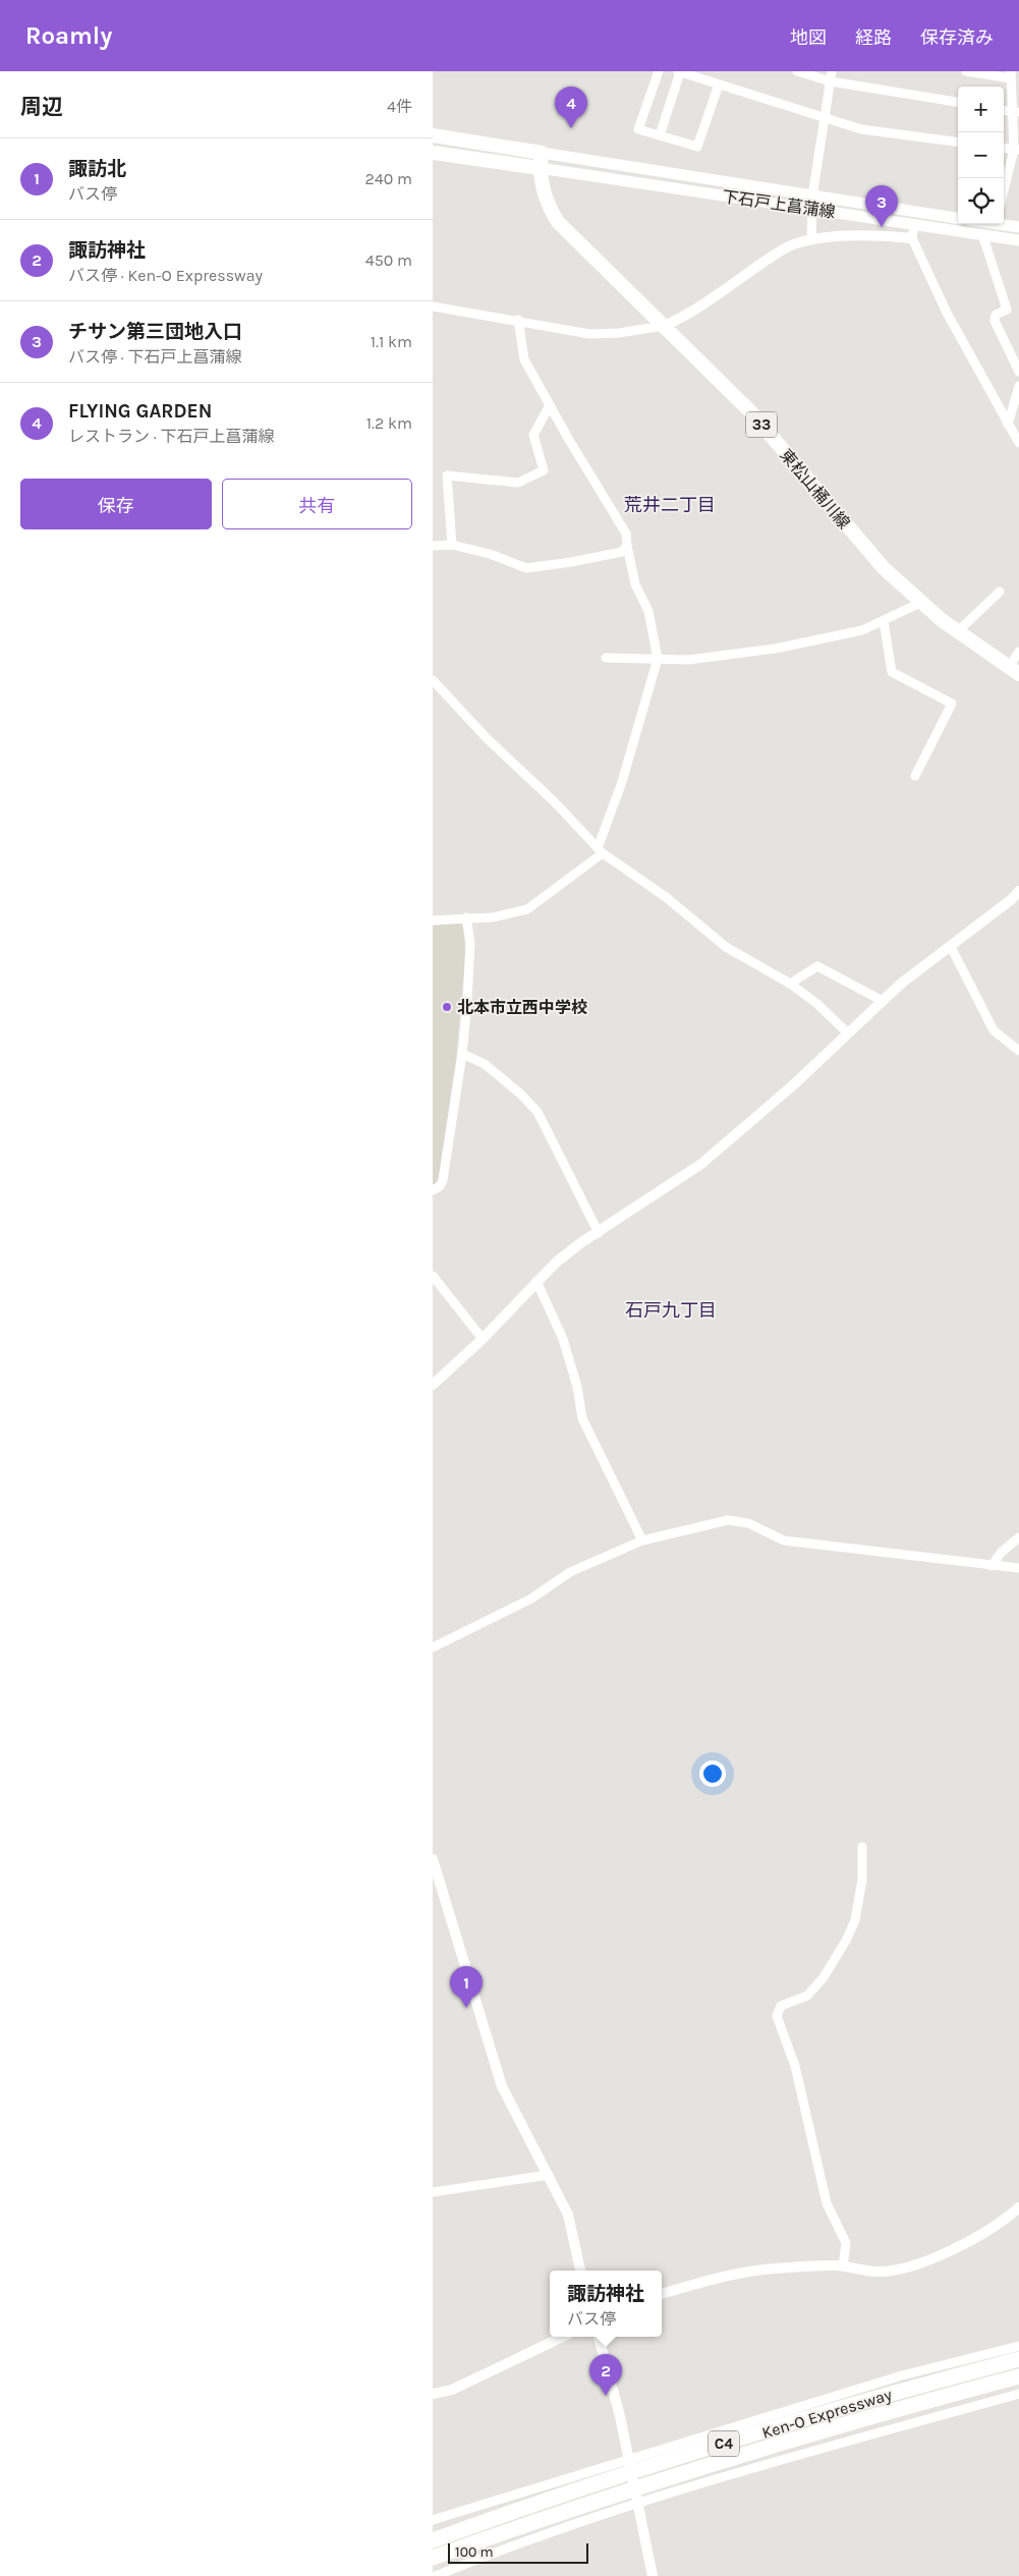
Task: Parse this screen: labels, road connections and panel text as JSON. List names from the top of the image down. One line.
{"streets":{"highway":["Ken-O Expressway","C4"],"main road":["下石戸上菖蒲線","33","東松山桶川線"]},"crossings":[["下石戸上菖蒲線","東松山桶川線"]],"districts":["荒井二丁目","石戸九丁目"],"places":["北本市立西中学校"],"scale_bar":"100 m","page":{"header":"Roamly","nav":["地図","経路","保存済み"],"heading":["周辺","4件"],"map_buttons":["+","−"],"pins":["4","3","1","2"],"list":[{"mark":"1","name":"諏訪北","note":"バス停","value":"240 m"},{"mark":"2","name":"諏訪神社","note":"バス停 · Ken-O Expressway","value":"450 m"},{"mark":"3","name":"チサン第三団地入口","note":"バス停 · 下石戸上菖蒲線","value":"1.1 km"},{"mark":"4","name":"FLYING GARDEN","note":"レストラン · 下石戸上菖蒲線","value":"1.2 km"}],"buttons":["保存","共有"],"popup":["諏訪神社","バス停"],"scale":"100 m"}}
